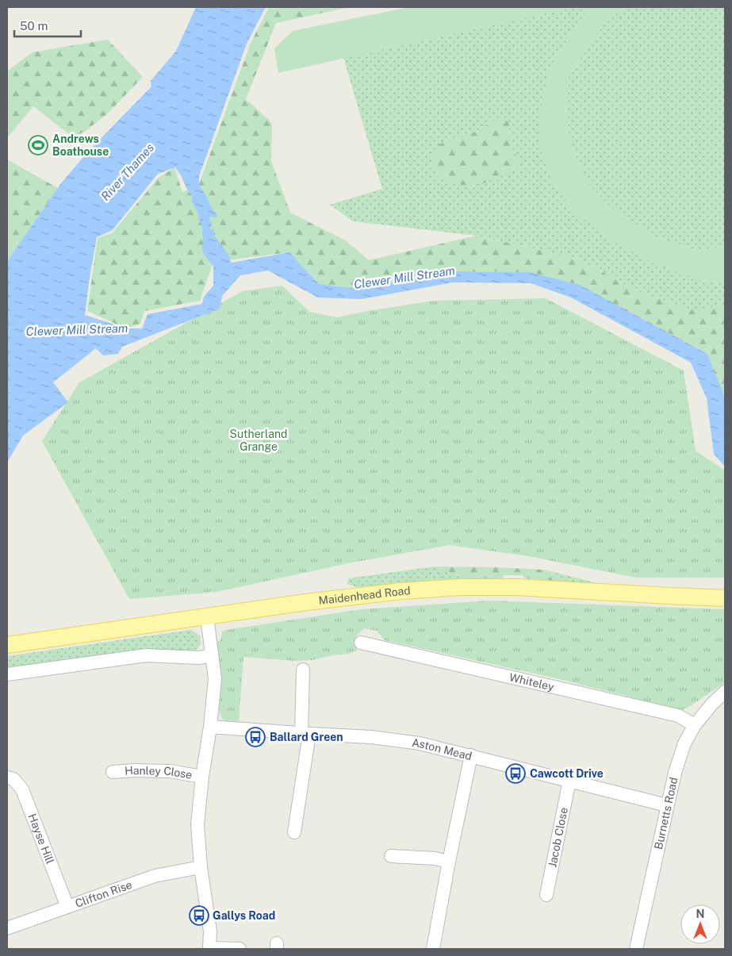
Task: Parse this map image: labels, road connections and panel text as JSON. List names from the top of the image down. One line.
{"streets":{"main road":["Maidenhead Road"],"street":["Whiteley","Aston Mead","Hanley Close","Burnetts Road","Jacob Close","Hayse Hill","Clifton Rise"]},"crossings":[["Whiteley","Burnetts Road"],["Aston Mead","Burnetts Road"],["Aston Mead","Jacob Close"],["Hayse Hill","Clifton Rise"]],"water":["River Thames","Clewer Mill Stream"],"parks":["Sutherland Grange"],"places":{"sports":["Andrews Boathouse"],"bus stop":["Ballard Green","Cawcott Drive","Gallys Road"]},"scale_bar":"50 m","north":"top"}
